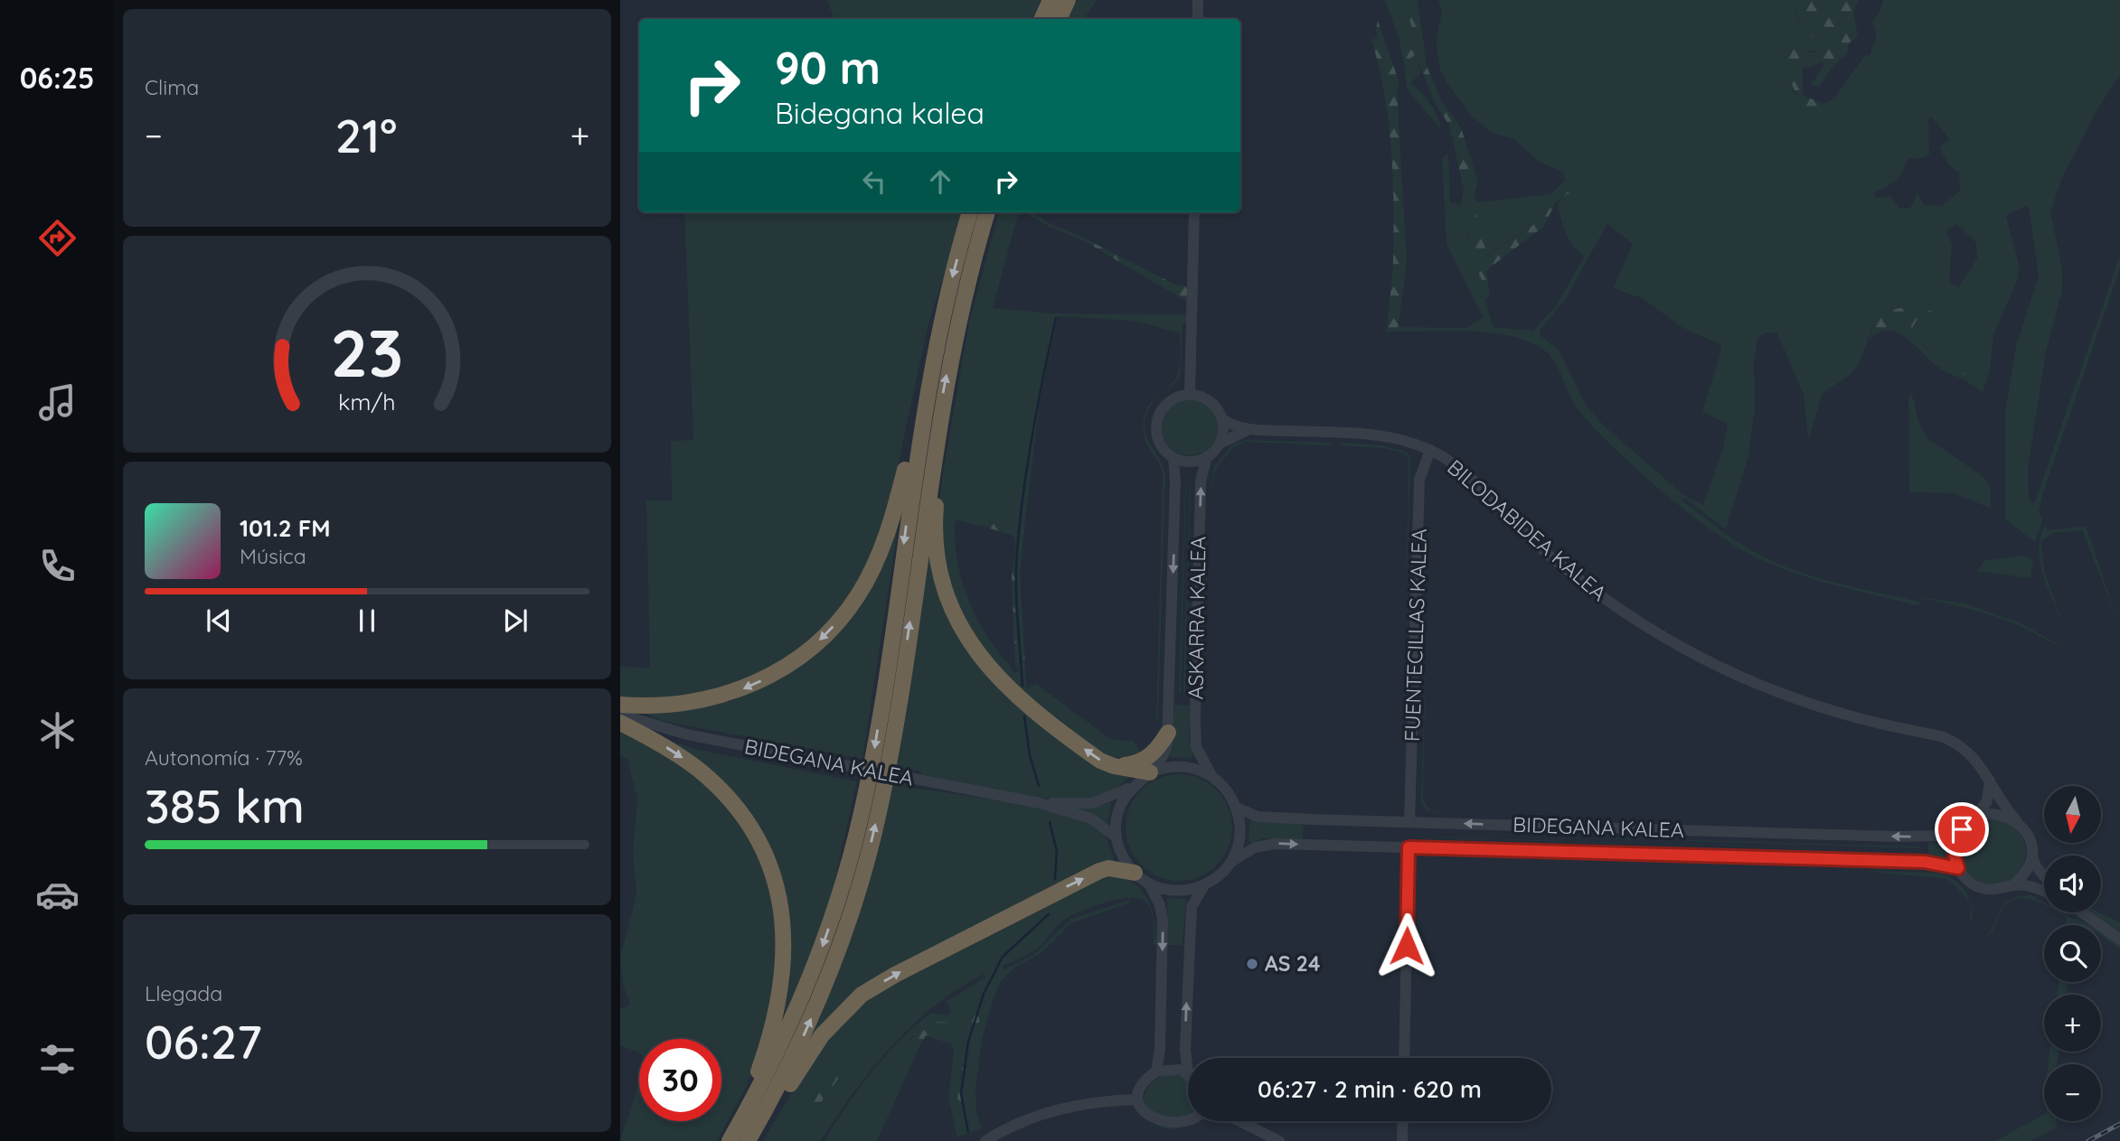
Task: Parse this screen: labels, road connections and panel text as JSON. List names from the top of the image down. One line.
{"streets":{"street":["BILODABIDEA KALEA","ASKARRA KALEA","FUENTECILLAS KALEA","BIDEGANA KALEA"]},"crossings":[["BILODABIDEA KALEA","ASKARRA KALEA"],["BILODABIDEA KALEA","FUENTECILLAS KALEA"],["BILODABIDEA KALEA","BIDEGANA KALEA"],["ASKARRA KALEA","BIDEGANA KALEA"],["FUENTECILLAS KALEA","BIDEGANA KALEA"]],"places":["AS 24"],"north":"bottom","page":{"tabs":"06:25","tile":["Clima",["Autonomía · 77%","385 km"],["Llegada","06:27"]],"turn":["90 m","Bidegana kalea"],"heat":["−","21°","+"],"song":["101.2 FM","Música"],"map_buttons":["+","−"],"limit":"30","trip":"06:27 · 2 min · 620 m","gauge":["23","km/h"]}}
